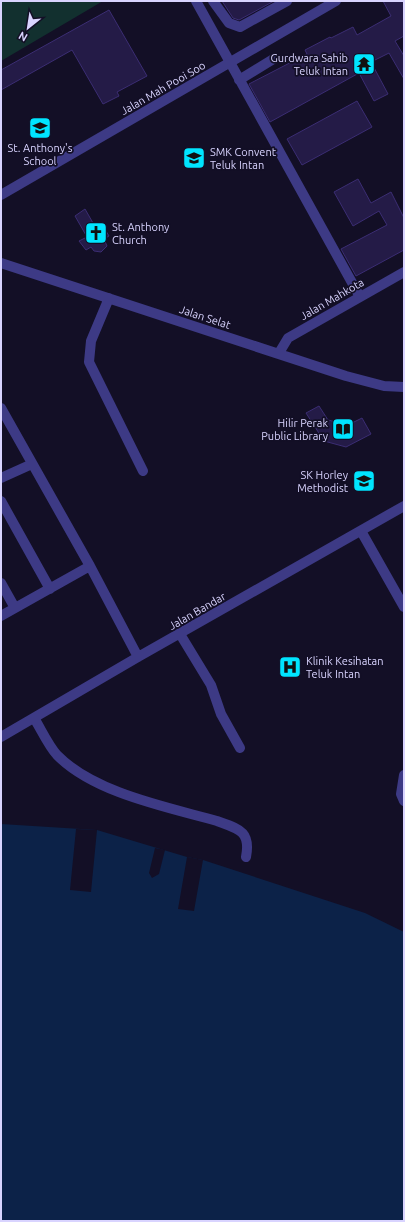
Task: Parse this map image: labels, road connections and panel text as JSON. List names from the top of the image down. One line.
{"streets":{"street":["Jalan Mah Pooi Soo","Jalan Mahkota","Jalan Selat","Jalan Bandar"]},"crossings":[["Jalan Mahkota","Jalan Selat"]],"places":{"temple":["Gurdwara Sahib Teluk Intan"],"school or university":["St. Anthony's School","SMK Convent Teluk Intan","SK Horley Methodist"],"church":["St. Anthony Church"],"library":["Hilir Perak Public Library"],"hospital":["Klinik Kesihatan Teluk Intan"]},"north":"bottom left"}
